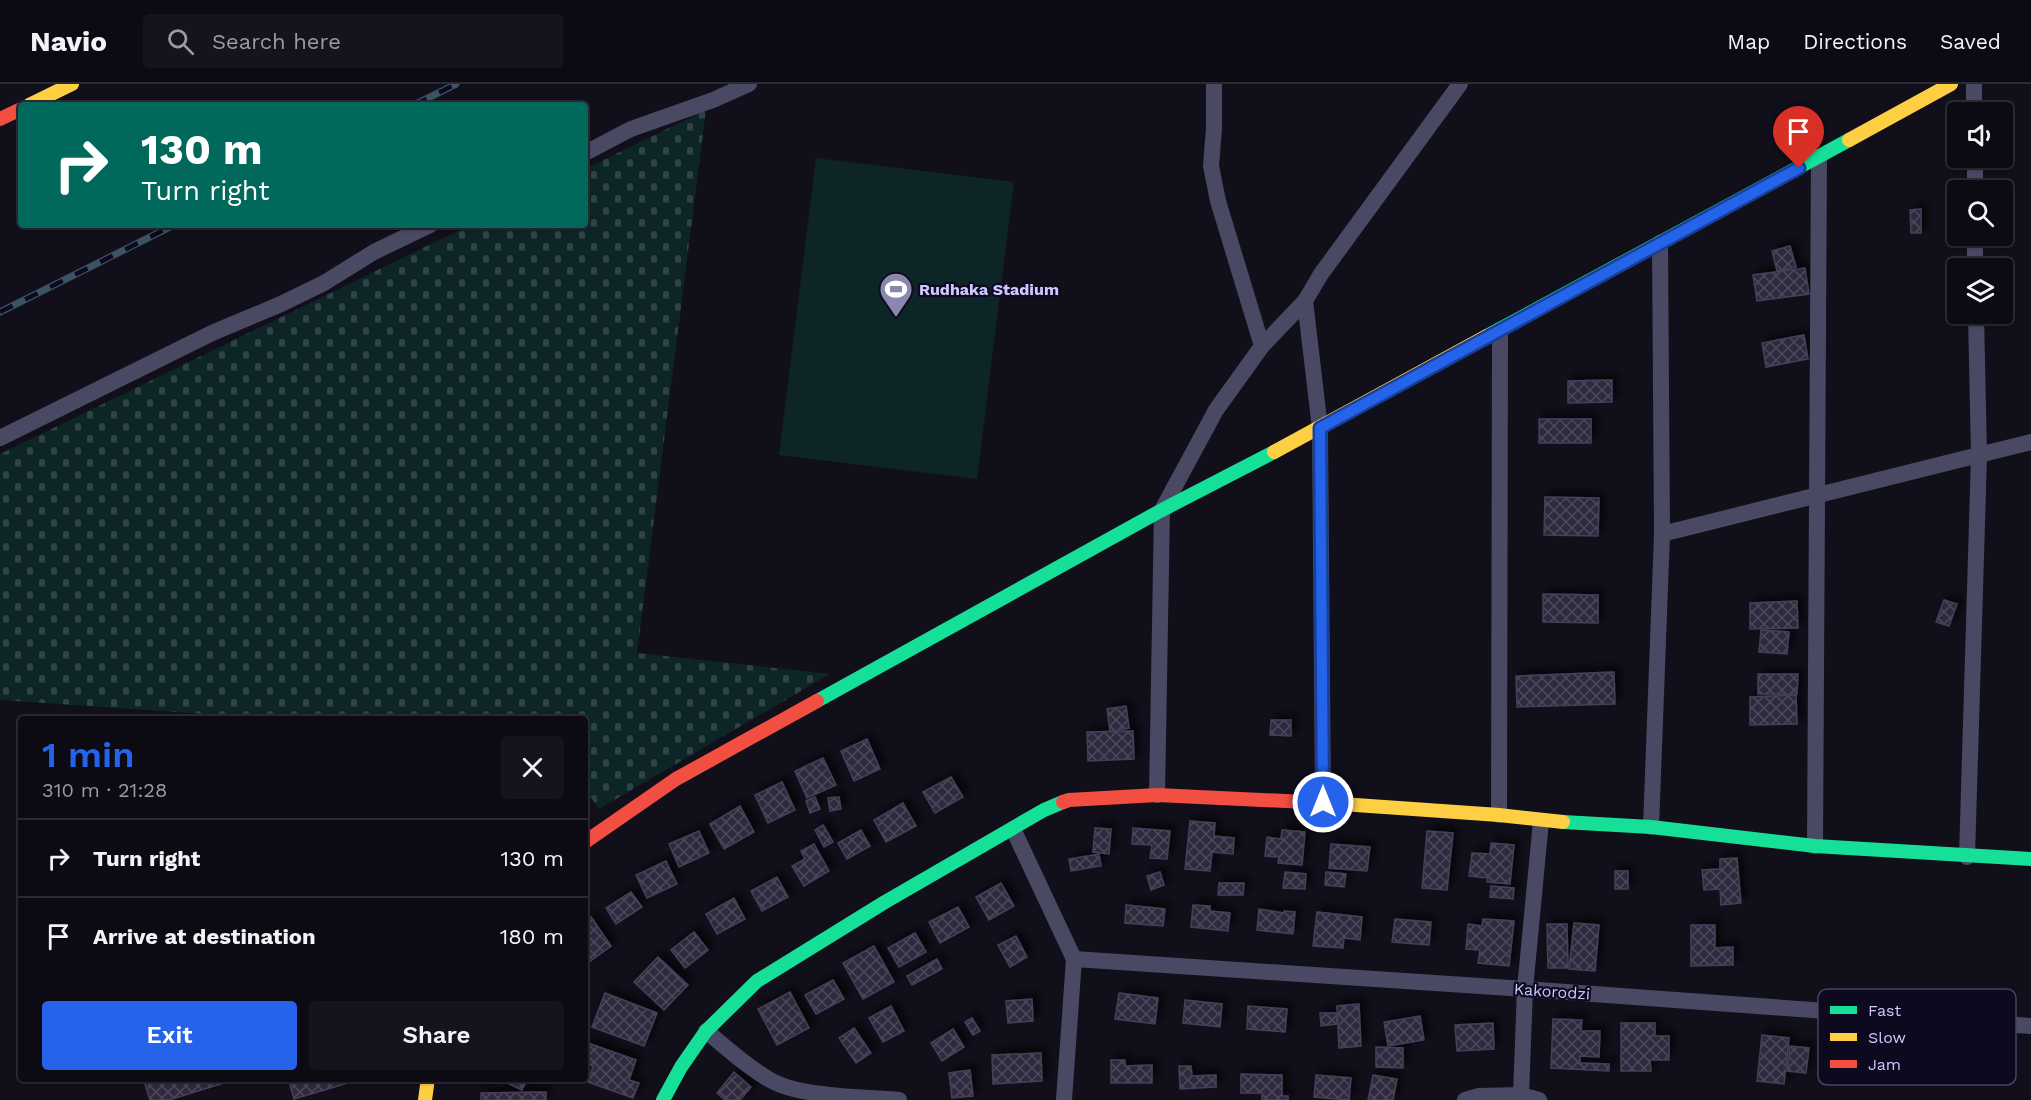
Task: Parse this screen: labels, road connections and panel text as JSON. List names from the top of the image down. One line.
{"streets":{"street":["Kakorodzi"]},"places":{"sports":["Rudhaka Stadium"]},"legend":["Fast","Slow","Jam"],"page":{"header":"Navio","search":"Search here","nav":["Map","Directions","Saved"],"turn":["130 m","Turn right"],"heading":["1 min","310 m · 21:28"],"list":[{"name":"Turn right","value":"130 m"},{"name":"Arrive at destination","value":"180 m"}],"buttons":["Exit","Share"]}}
